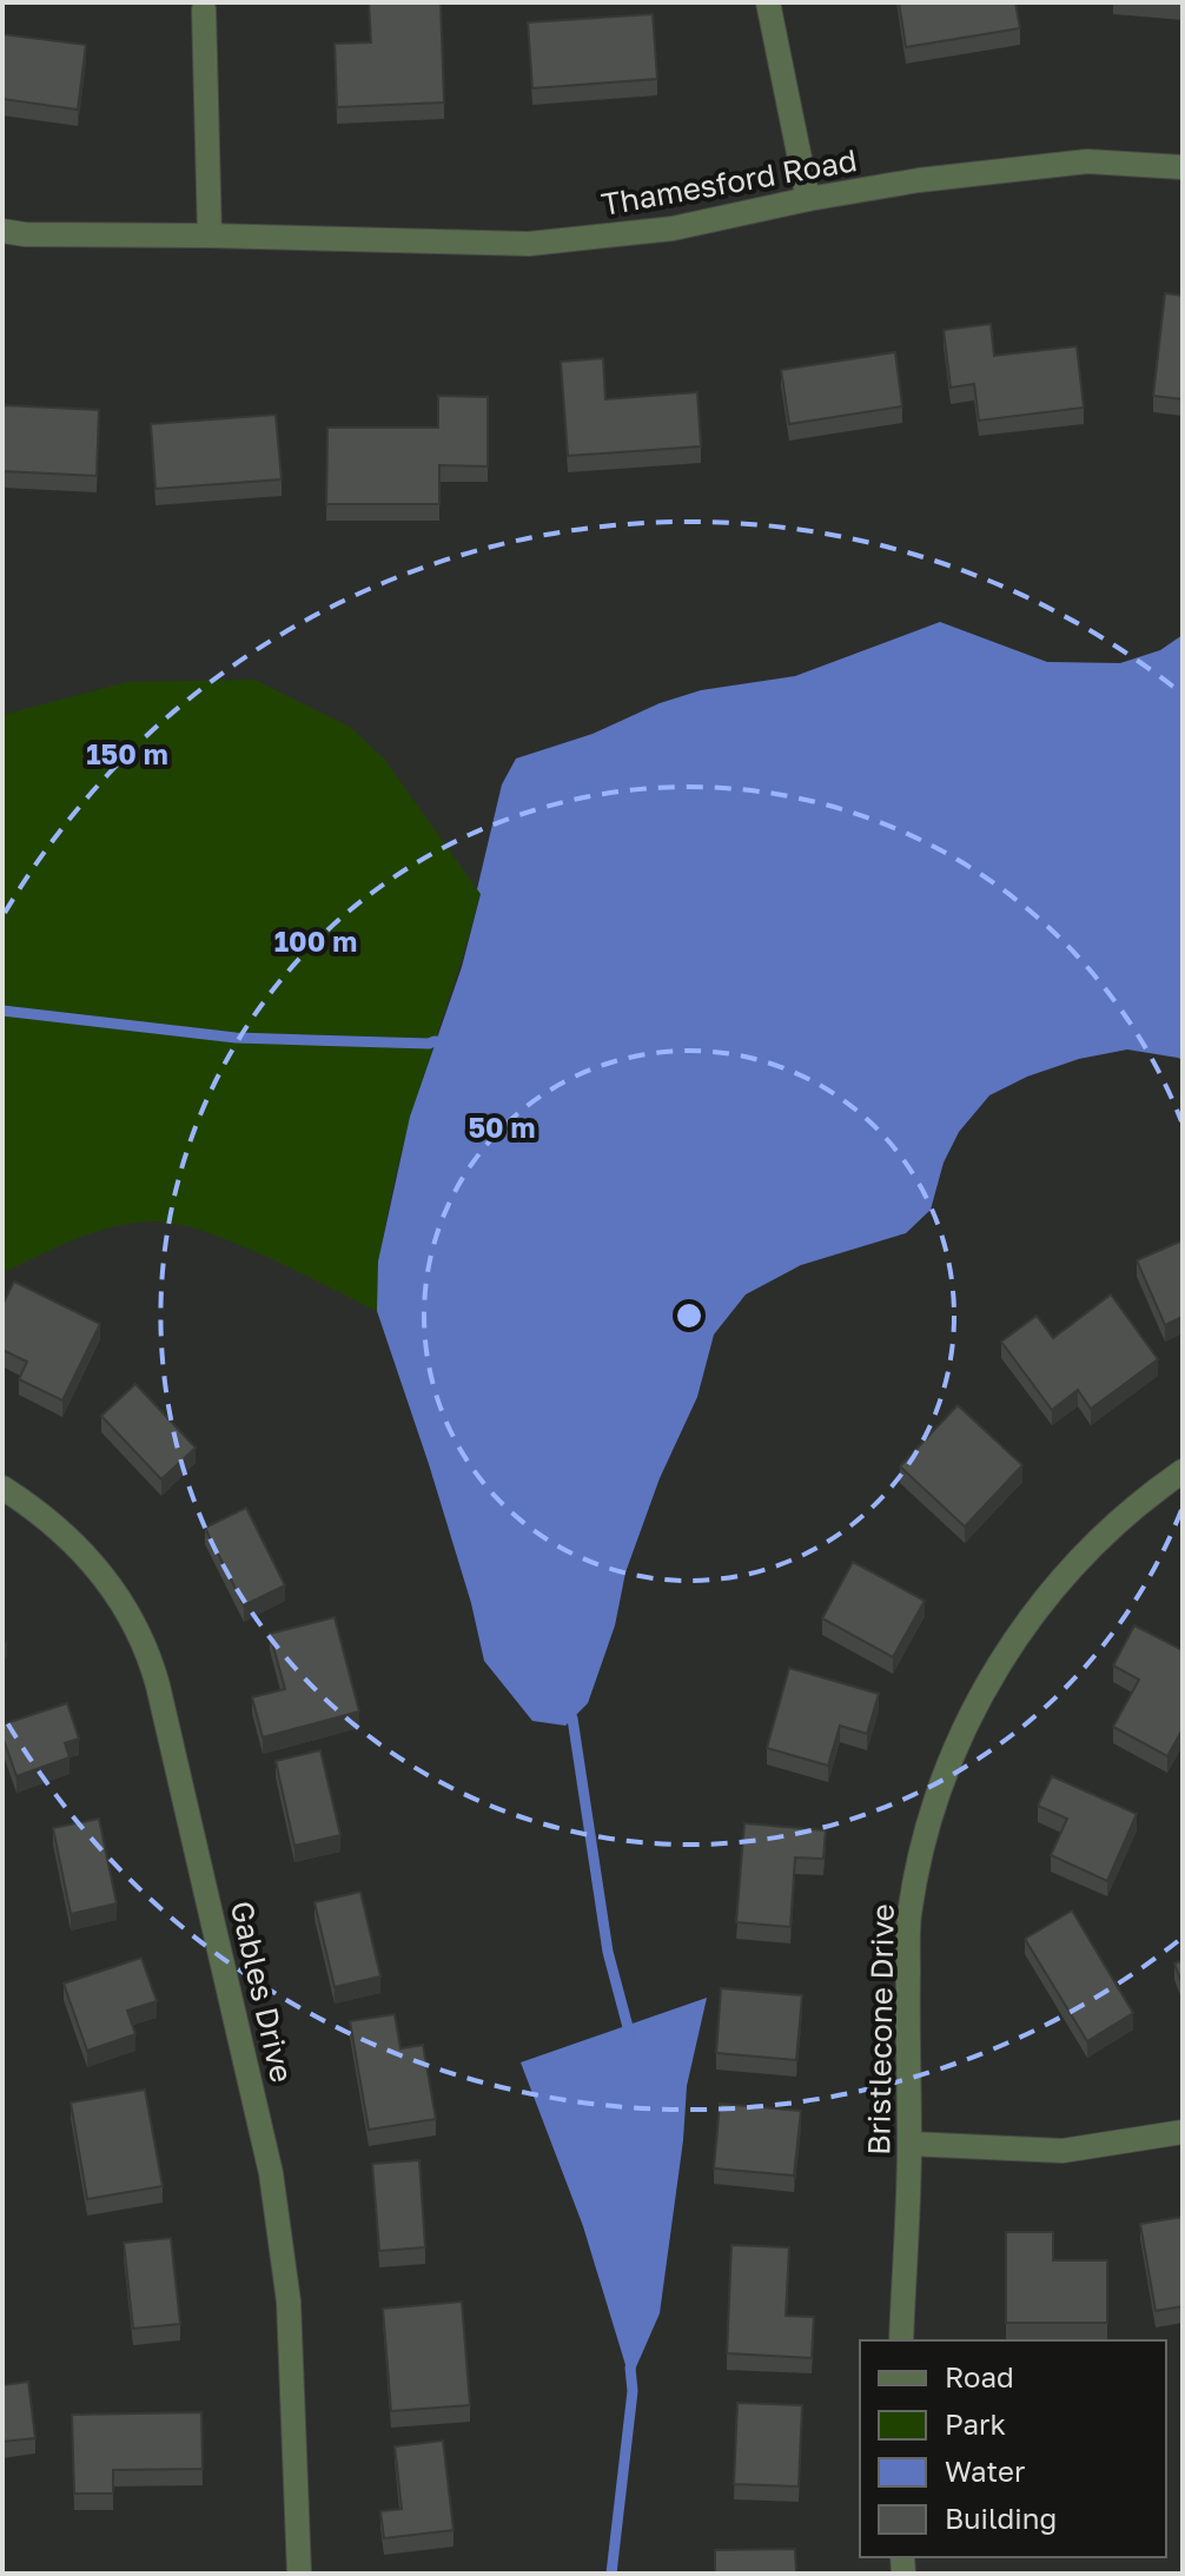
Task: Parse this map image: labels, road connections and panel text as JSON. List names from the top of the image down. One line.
{"streets":{"street":["Thamesford Road","Gables Drive","Bristlecone Drive"]},"legend":["Road","Park","Water","Building"],"rings":["150 m","100 m","50 m"]}
